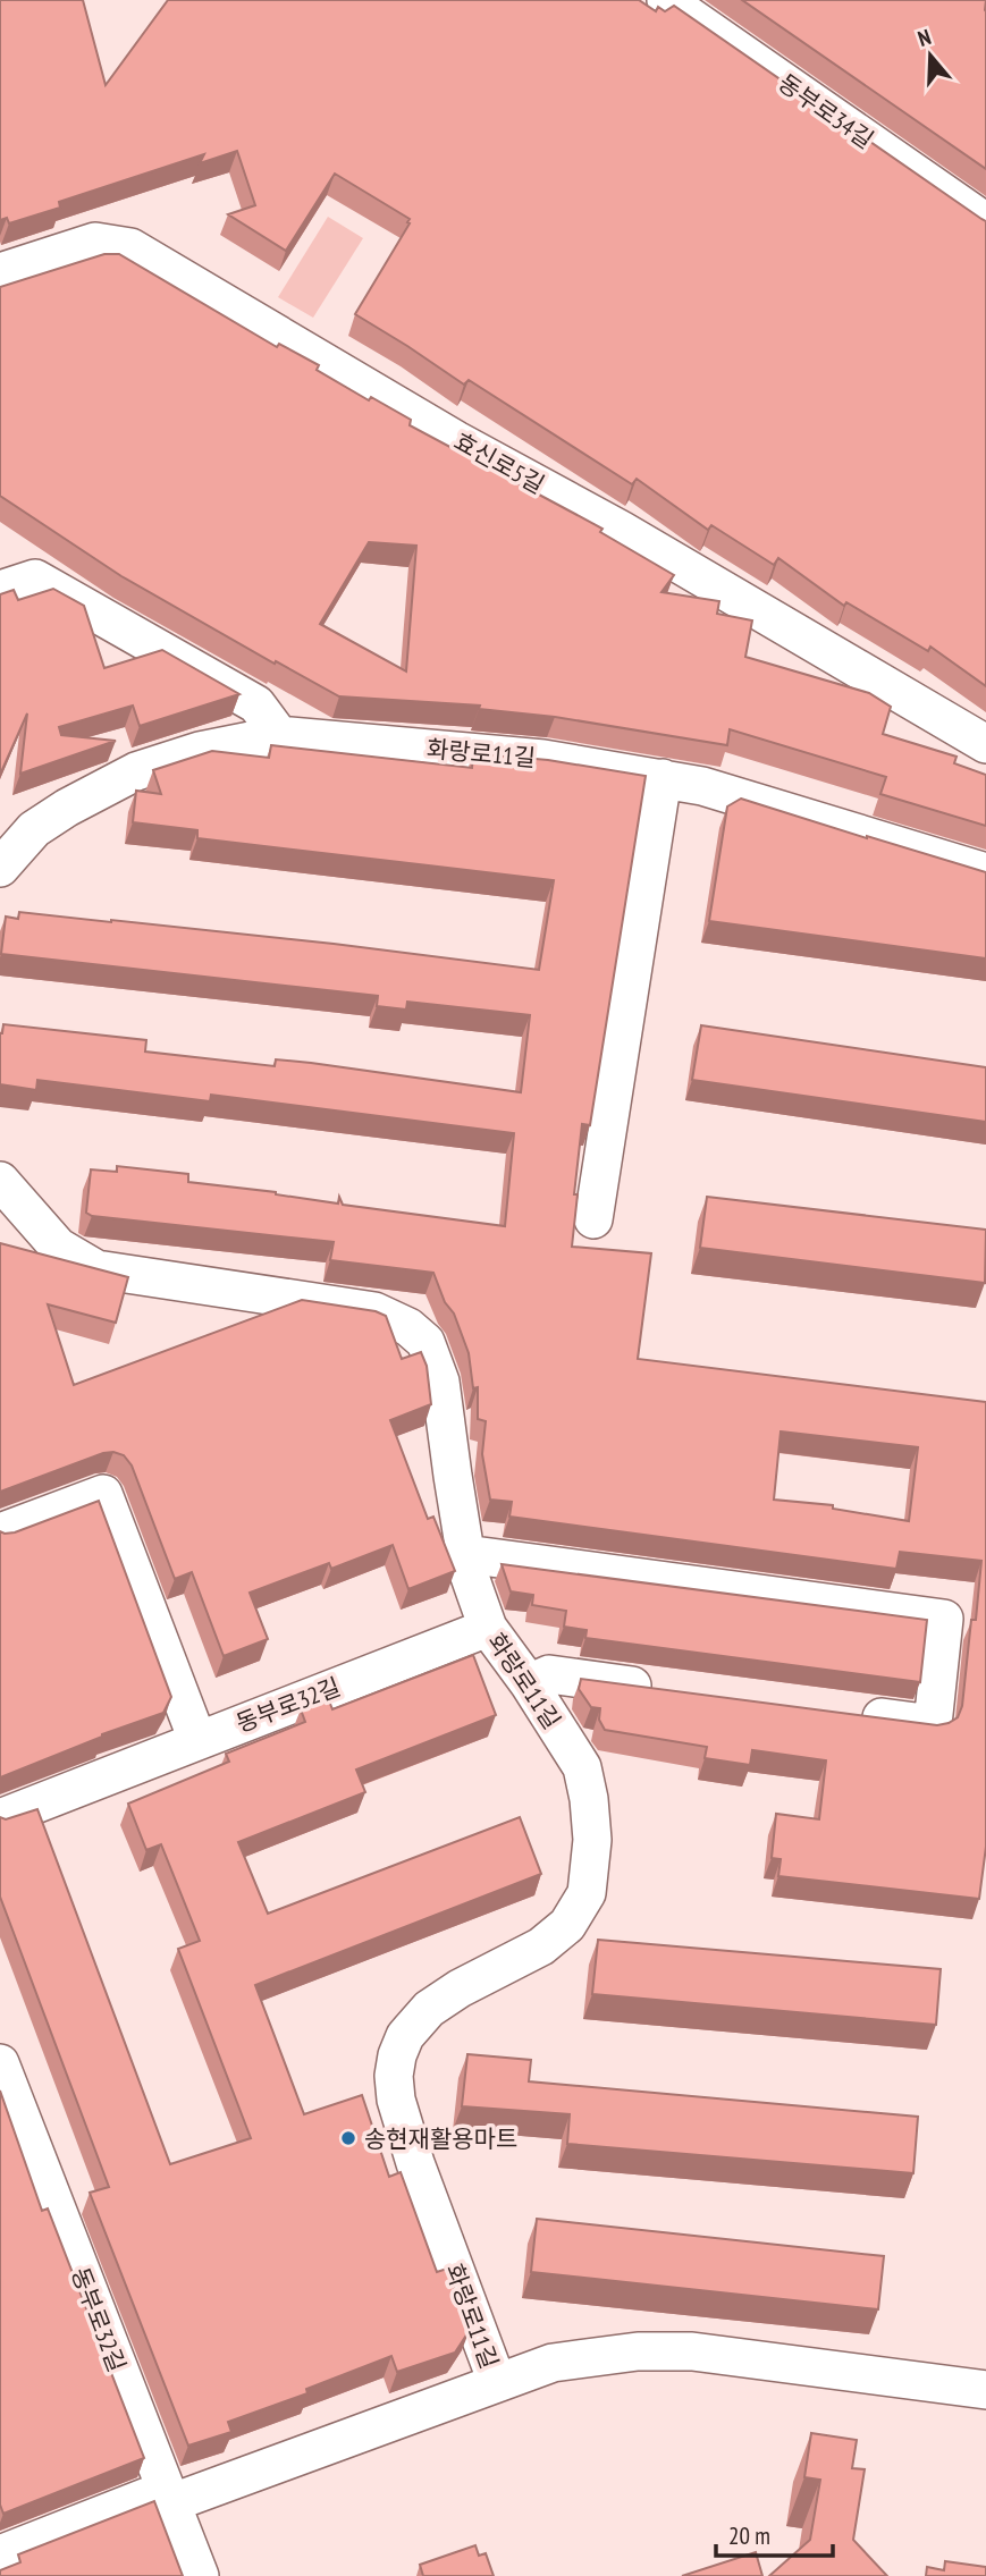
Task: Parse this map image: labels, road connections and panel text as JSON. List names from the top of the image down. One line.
{"streets":{"street":["동부로34길","효신로5길","화랑로11길","동부로32길"]},"crossings":[["화랑로11길","동부로32길"]],"places":["송현재활용마트"],"scale_bar":"20 m","north":"top"}
